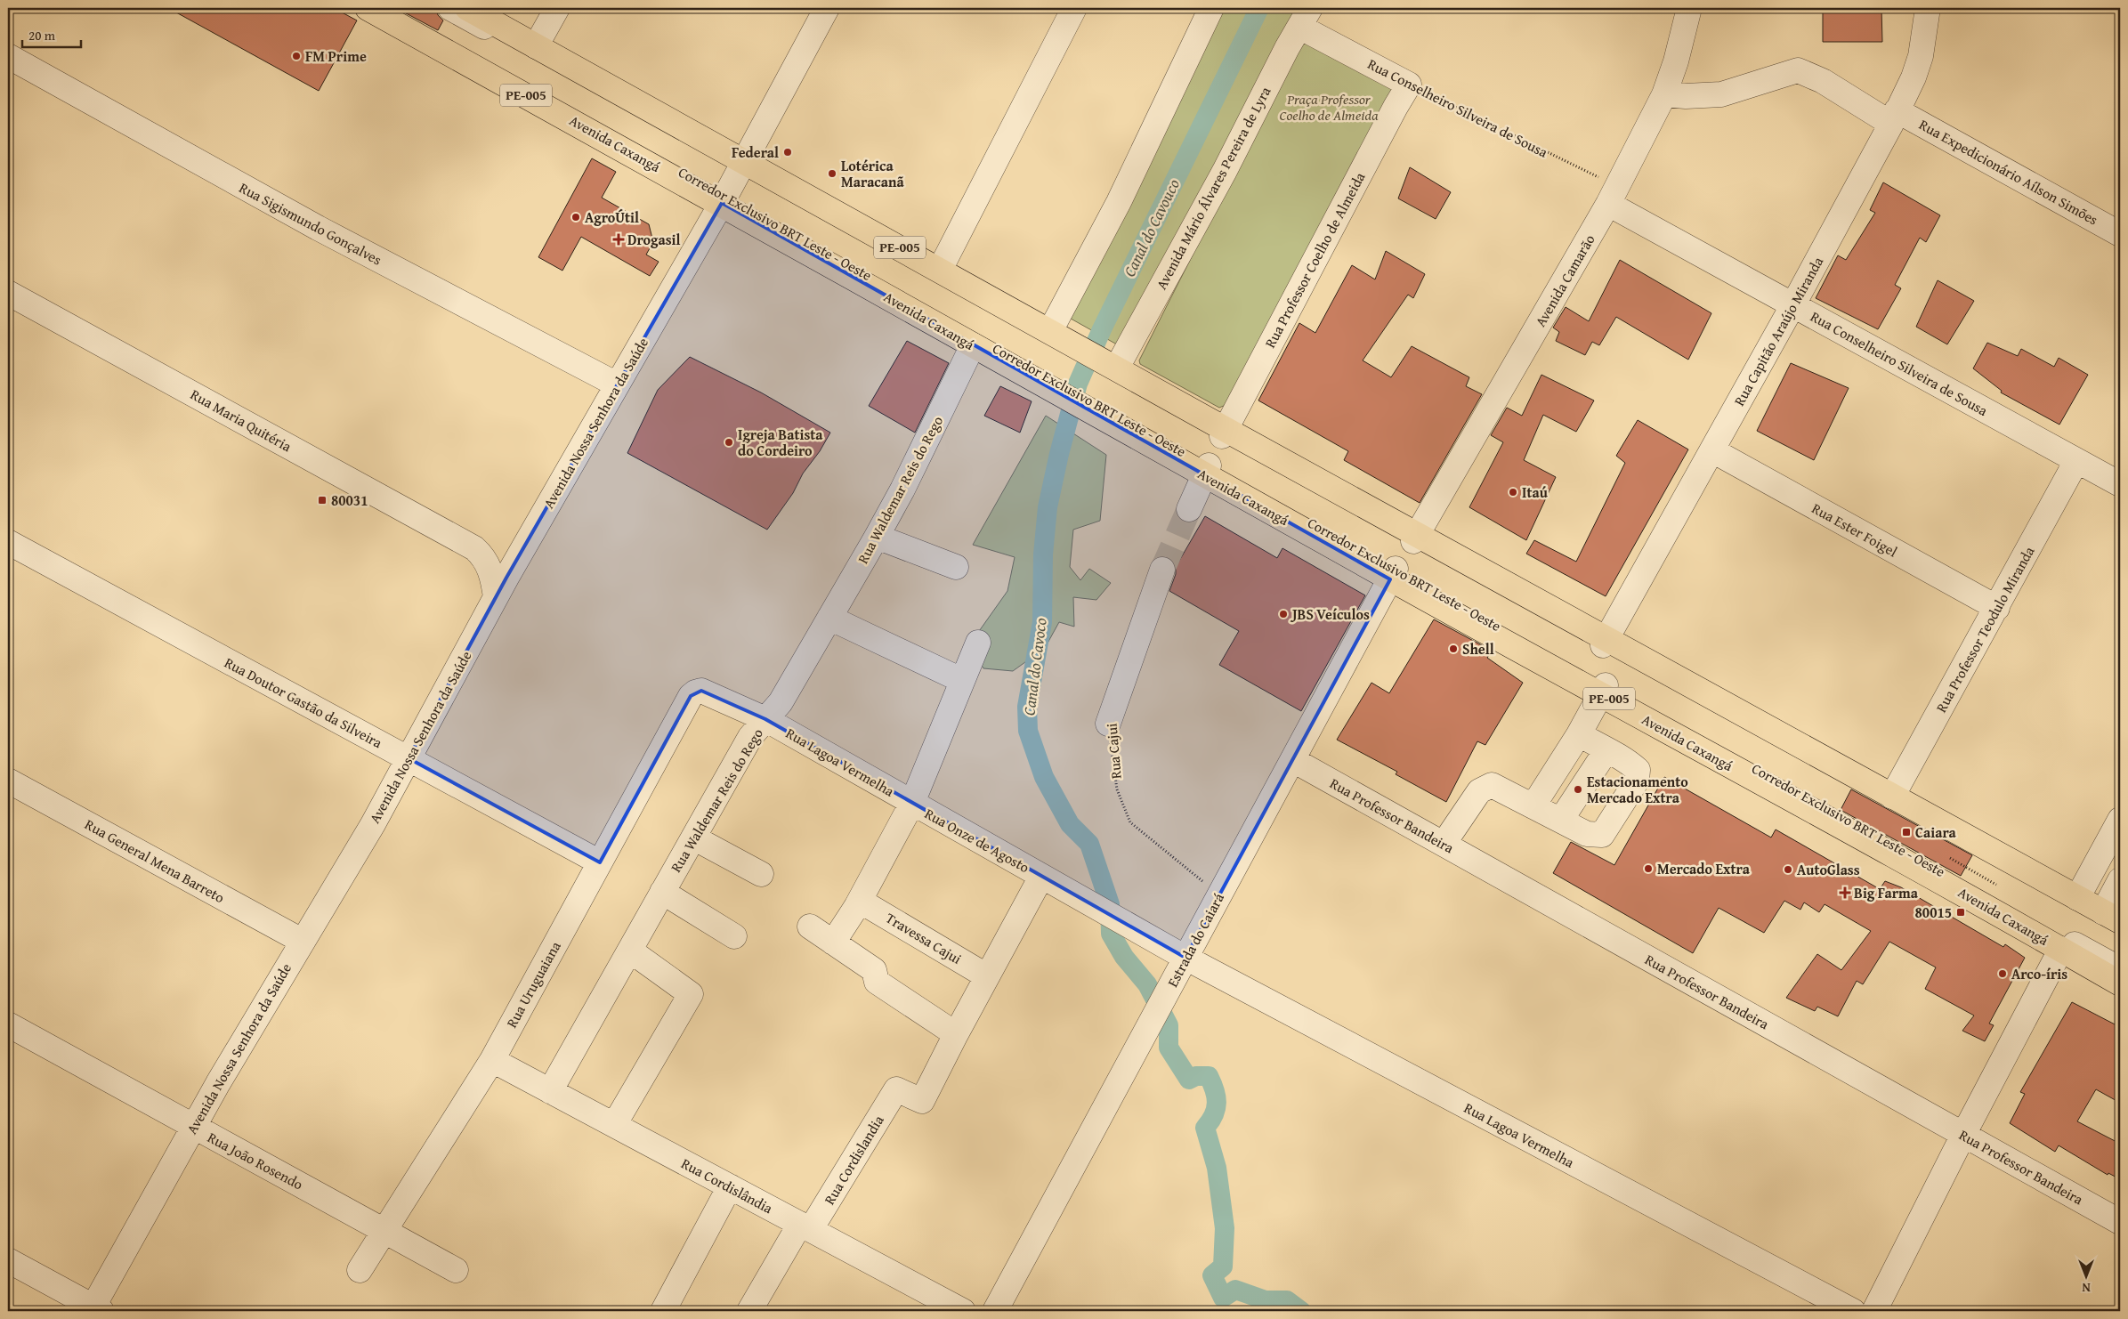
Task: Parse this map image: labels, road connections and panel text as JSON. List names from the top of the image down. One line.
{"streets":{"main road":["PE-005","Avenida Caxangá"],"street":["Rua Conselheiro Silveira de Sousa","Rua Expedicionário Aílson Simões","Avenida Mário Álvares Pereira de Lyra","Rua Sigismundo Gonçalves","Corredor Exclusivo BRT Leste - Oeste","Rua Professor Coelho de Almeida","Avenida Camarão","Rua Capitão Araújo Miranda","Rua Maria Quitéria","Avenida Nossa Senhora da Saúde","Rua Waldemar Reis do Rego","Rua Ester Foigel","Rua Professor Teodulo Miranda","Rua Doutor Gastão da Silveira","Rua Cajui","Rua Lagoa Vermelha","Rua Professor Bandeira","Rua Onze de Agosto","Rua General Mena Barreto","Travessa Cajui","Estrada do Caiará","Rua Uruguaiana","Rua Cordislandia","Rua João Rosendo","Rua Cordislândia"]},"crossings":[["PE-005","Avenida Mário Álvares Pereira de Lyra"],["PE-005","Rua Professor Coelho de Almeida"],["PE-005","Avenida Camarão"],["PE-005","Rua Capitão Araújo Miranda"],["PE-005","Avenida Nossa Senhora da Saúde"],["PE-005","Rua Professor Teodulo Miranda"],["Rua Conselheiro Silveira de Sousa","Avenida Mário Álvares Pereira de Lyra"],["Rua Conselheiro Silveira de Sousa","Rua Professor Coelho de Almeida"],["Rua Conselheiro Silveira de Sousa","Avenida Camarão"],["Rua Conselheiro Silveira de Sousa","Rua Capitão Araújo Miranda"],["Rua Conselheiro Silveira de Sousa","Rua Professor Teodulo Miranda"],["Avenida Caxangá","Corredor Exclusivo BRT Leste - Oeste"],["Avenida Caxangá","Avenida Nossa Senhora da Saúde"],["Avenida Caxangá","Rua Waldemar Reis do Rego"],["Avenida Caxangá","Estrada do Caiará"],["Rua Expedicionário Aílson Simões","Avenida Camarão"],["Rua Expedicionário Aílson Simões","Rua Capitão Araújo Miranda"],["Rua Sigismundo Gonçalves","Avenida Nossa Senhora da Saúde"],["Corredor Exclusivo BRT Leste - Oeste","Avenida Nossa Senhora da Saúde"],["Rua Capitão Araújo Miranda","Rua Ester Foigel"],["Rua Maria Quitéria","Avenida Nossa Senhora da Saúde"],["Avenida Nossa Senhora da Saúde","Rua Doutor Gastão da Silveira"],["Avenida Nossa Senhora da Saúde","Rua General Mena Barreto"],["Avenida Nossa Senhora da Saúde","Rua João Rosendo"],["Rua Waldemar Reis do Rego","Rua Lagoa Vermelha"],["Rua Waldemar Reis do Rego","Rua Cordislândia"],["Rua Ester Foigel","Rua Professor Teodulo Miranda"],["Rua Doutor Gastão da Silveira","Rua Uruguaiana"],["Rua Cajui","Estrada do Caiará"],["Rua Lagoa Vermelha","Rua Onze de Agosto"],["Rua Lagoa Vermelha","Estrada do Caiará"],["Rua Lagoa Vermelha","Rua Uruguaiana"],["Rua Professor Bandeira","Estrada do Caiará"],["Rua Onze de Agosto","Estrada do Caiará"],["Rua Uruguaiana","Rua João Rosendo"],["Rua Uruguaiana","Rua Cordislândia"],["Rua Cordislandia","Rua Cordislândia"]],"water":["Canal do Cavouco","Canal do Cavoco"],"parks":["Praça Professor Coelho de Almeida"],"places":{"other":["FM Prime","Federal","Lotérica Maracanã","AgroÚtil","Igreja Batista do Cordeiro","Itaú","JBS Veículos","Shell","Estacionamento Mercado Extra","Mercado Extra","AutoGlass","Arco-íris"],"health":["Drogasil","Big Farma"],"transit":["80031","Caiara","80015"]},"scale_bar":"20 m","north":"bottom"}
